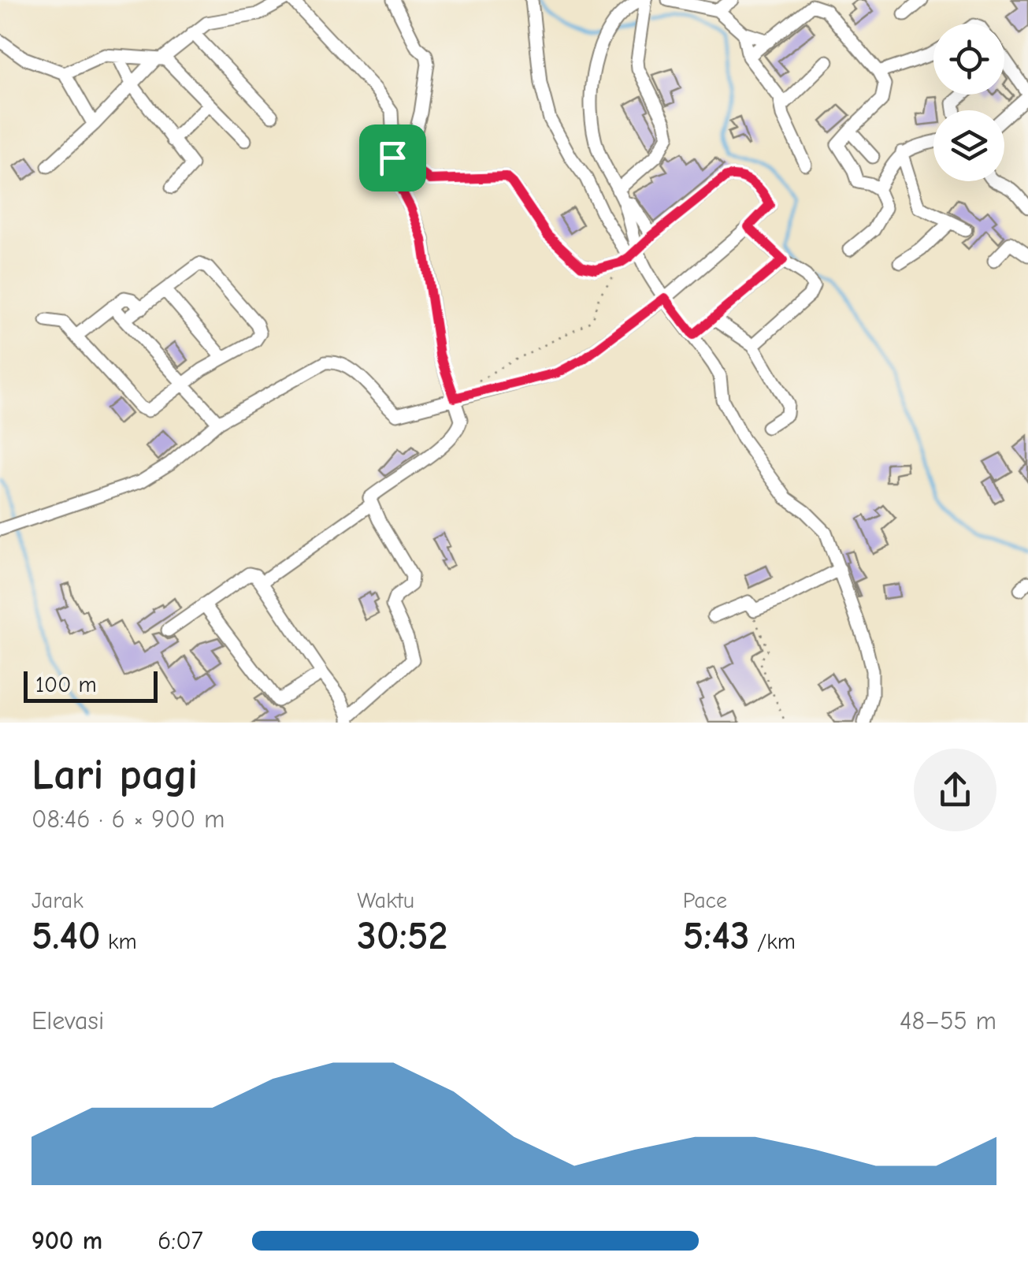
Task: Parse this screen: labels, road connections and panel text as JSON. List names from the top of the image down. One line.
{"scale_bar":"100 m","page":{"scale":"100 m","heading":["Lari pagi","08:46 · 6 × 900 m"],"stats":[["Jarak","5.40 km"],["Waktu","30:52"],["Pace","5:43 /km"]],"chart":["Elevasi","48–55 m"],"list":[{"name":"900 m","note":"6:07"}]}}
